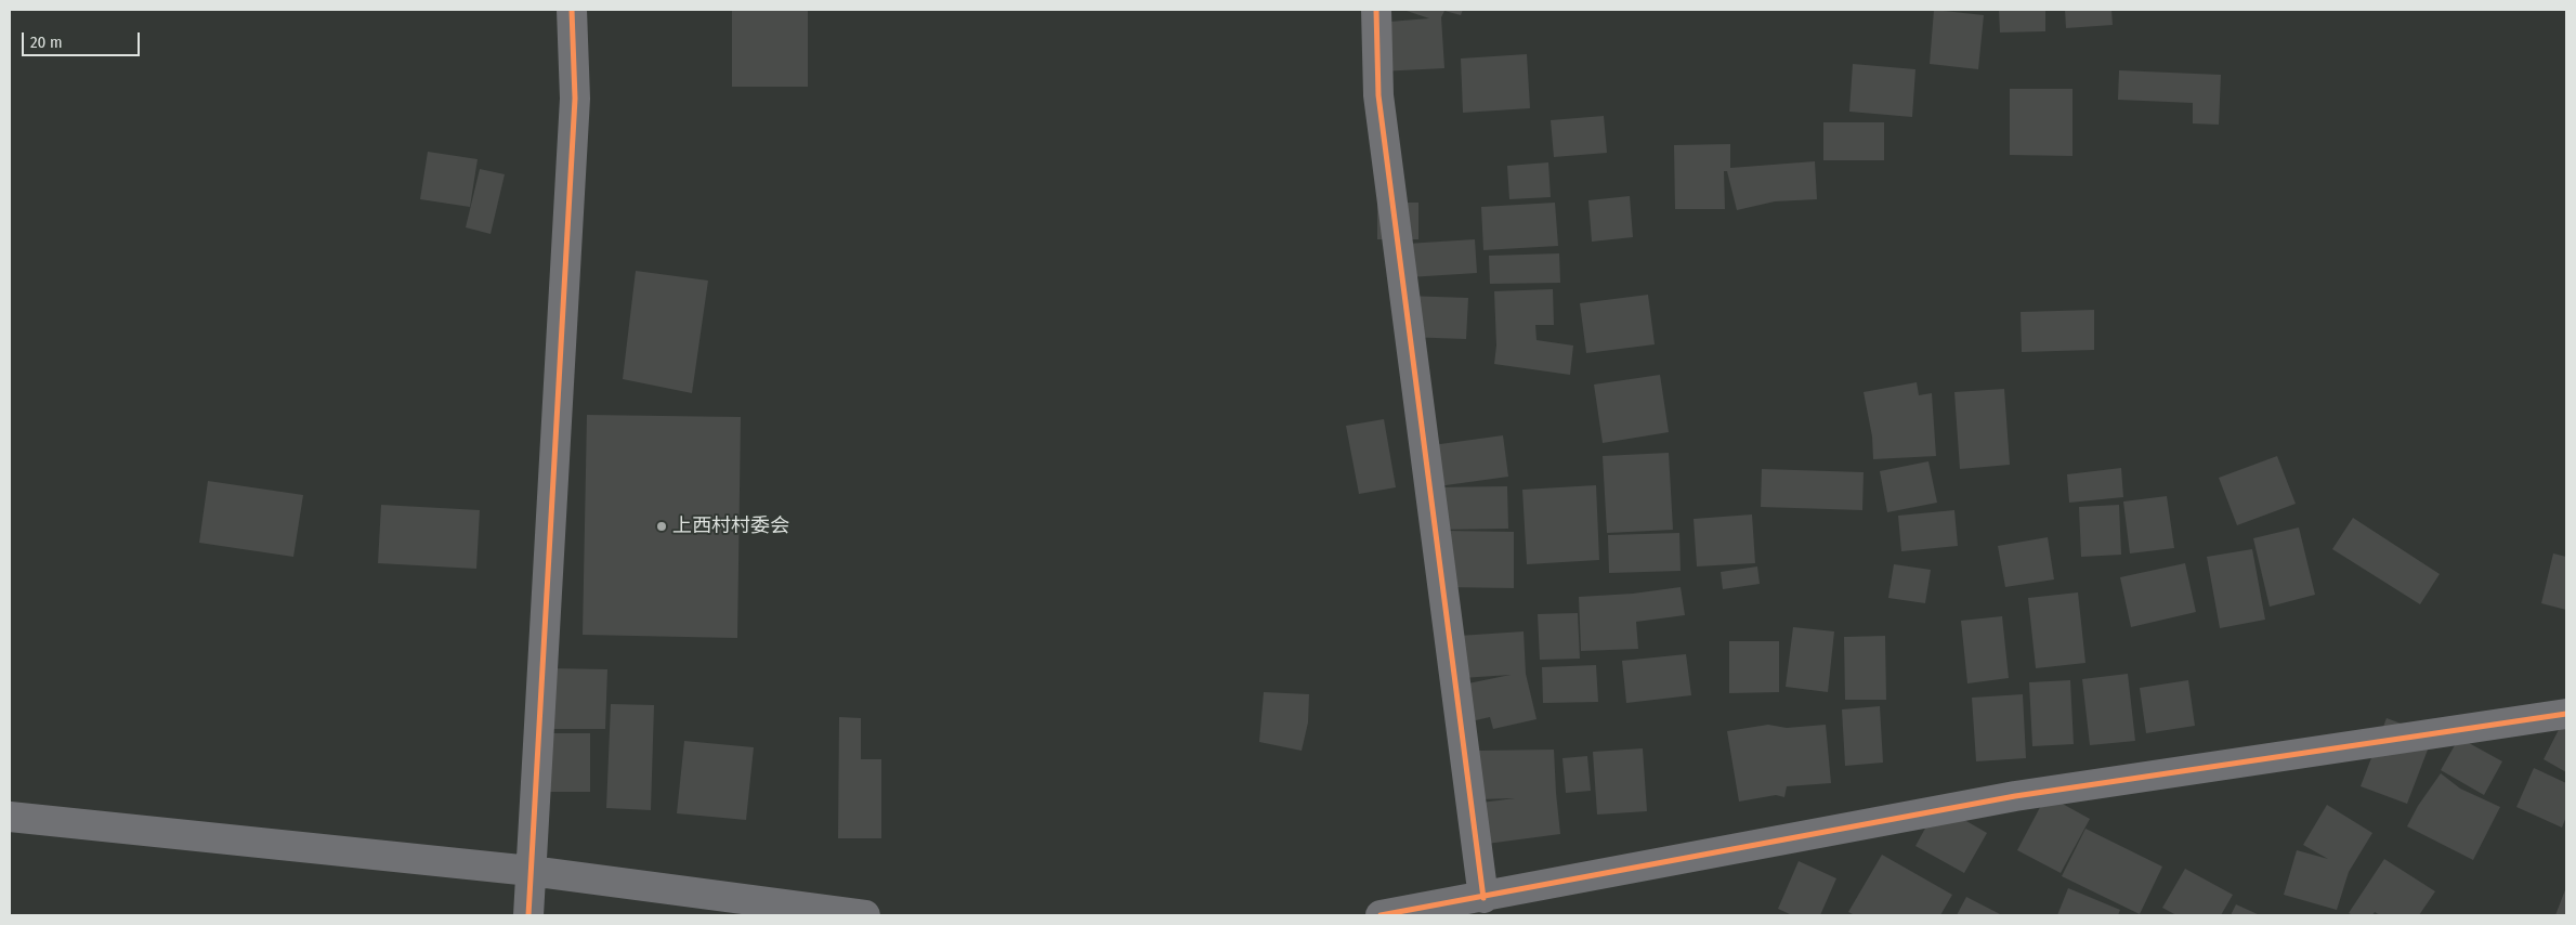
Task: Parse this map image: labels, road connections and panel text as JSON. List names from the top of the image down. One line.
{"places":["上西村村委会"],"scale_bar":"20 m"}
